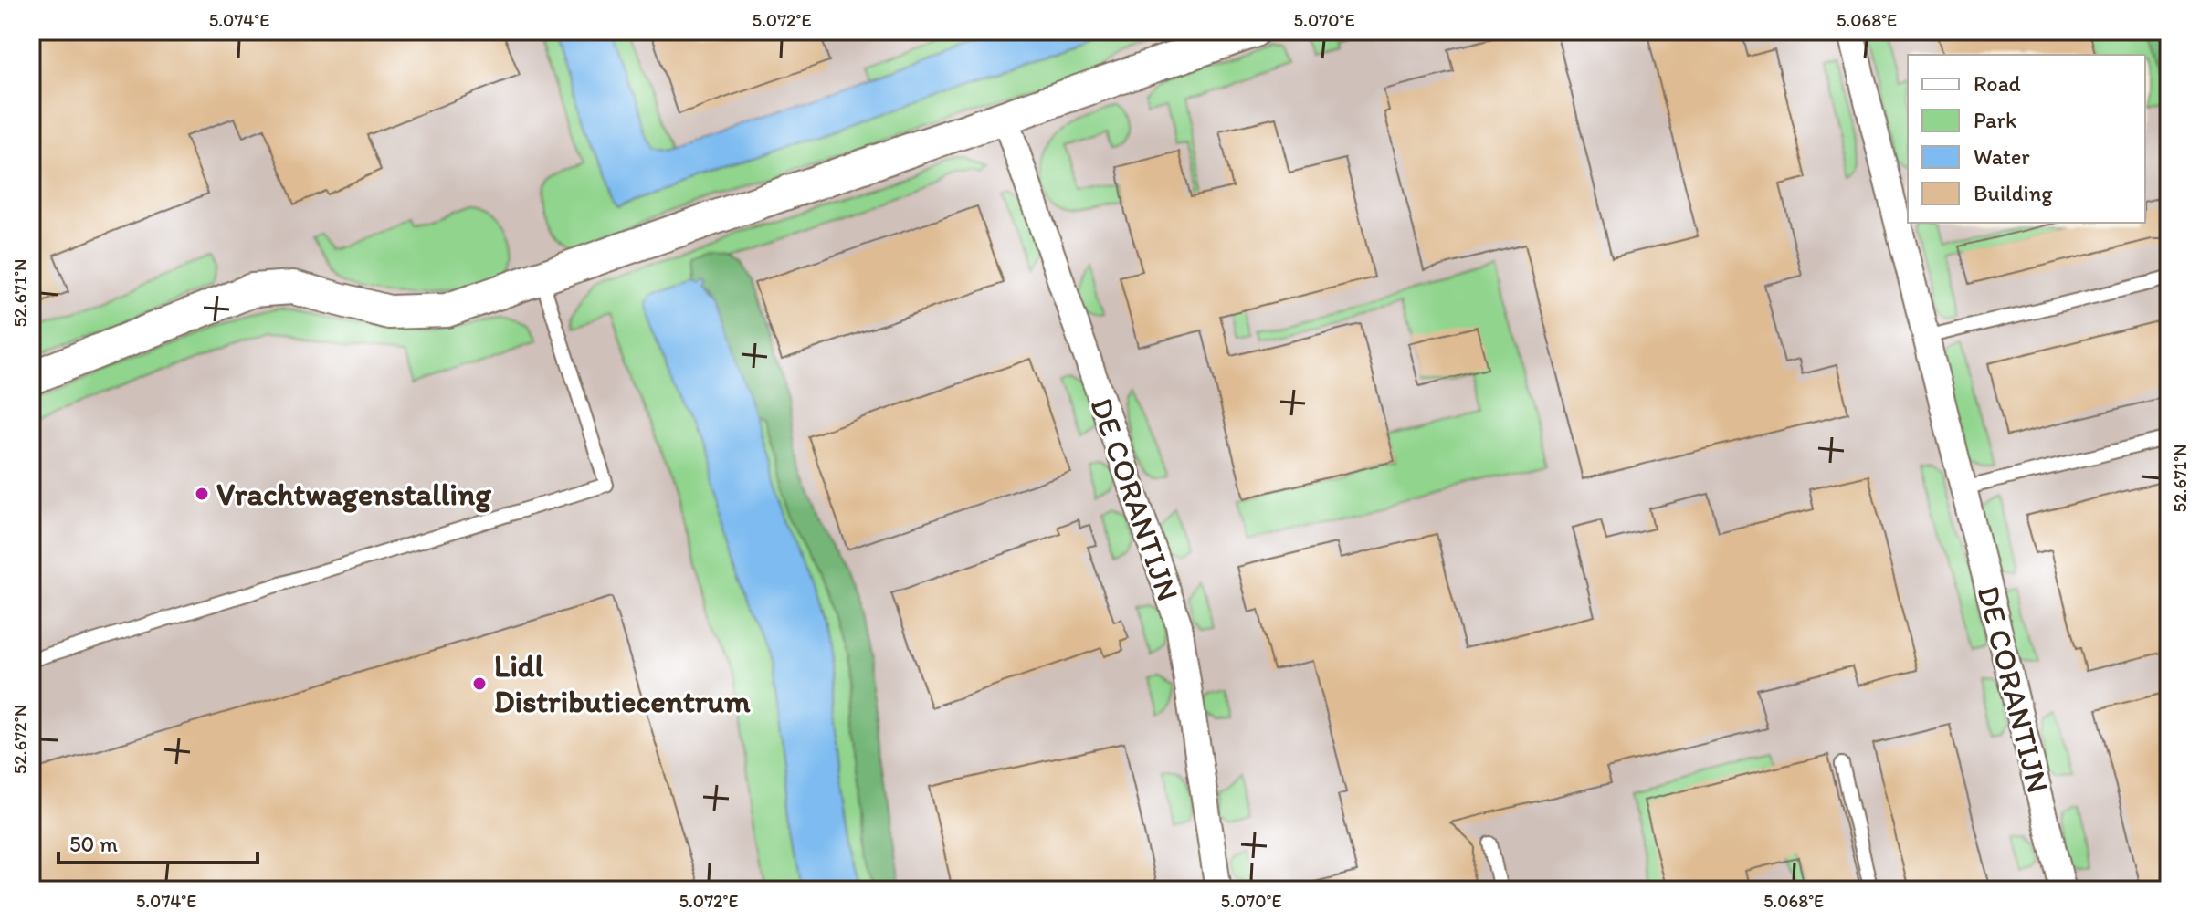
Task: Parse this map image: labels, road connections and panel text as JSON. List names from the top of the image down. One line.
{"streets":{"street":["DE CORANTIJN"]},"places":["Vrachtwagenstalling","Lidl Distributiecentrum"],"legend":["Road","Park","Water","Building"],"scale_bar":"50 m","coordinates":["5.074°E","5.072°E","5.070°E","5.068°E","52.671°N","52.672°N"]}
